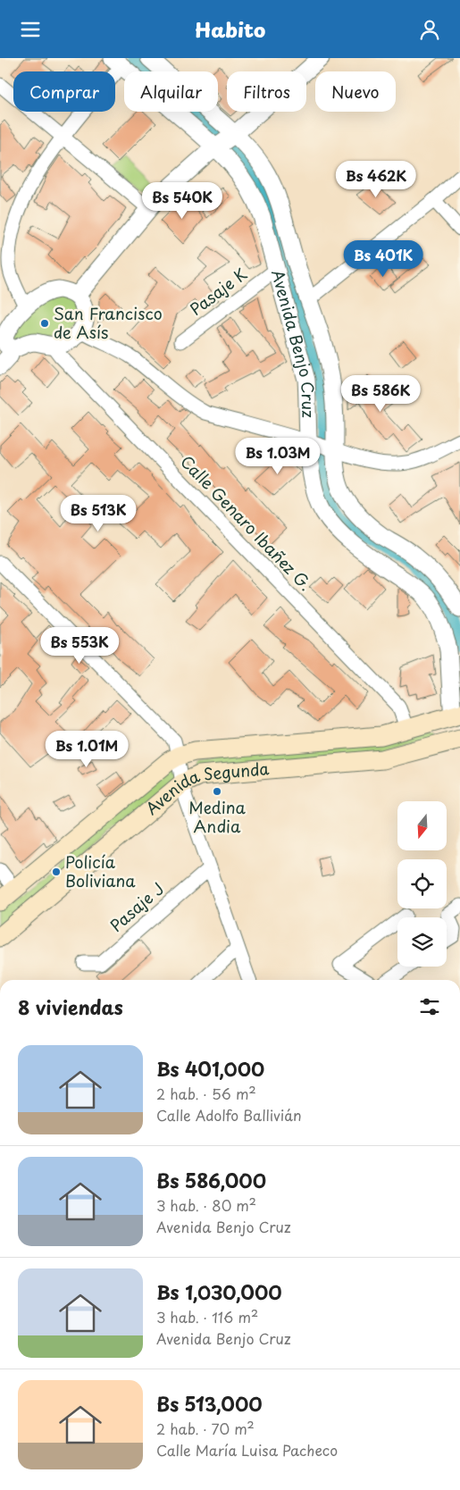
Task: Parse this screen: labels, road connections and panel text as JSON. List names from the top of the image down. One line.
{"streets":{"main road":["Avenida Benjo Cruz","Avenida Segunda"],"street":["Pasaje K","Calle Genaro Ibañez G.","Pasaje J"]},"crossings":[["Pasaje K","Avenida Benjo Cruz"],["Avenida Benjo Cruz","Avenida Segunda"],["Calle Genaro Ibañez G.","Avenida Segunda"]],"places":["San Francisco de Asís","Medina Andia","Policía Boliviana"],"north":"bottom","page":{"header":"Habito","chip":["Comprar","Alquilar","Filtros","Nuevo"],"price":["Bs 462K","Bs 540K","Bs 401K","Bs 586K","Bs 1.03M","Bs 513K","Bs 553K","Bs 1.01M"],"heading":"8 viviendas","list":[{"name":"Bs 401,000","note":"2 hab. · 56 m² · Calle Adolfo Ballivián"},{"name":"Bs 586,000","note":"3 hab. · 80 m² · Avenida Benjo Cruz"},{"name":"Bs 1,030,000","note":"3 hab. · 116 m² · Avenida Benjo Cruz"},{"name":"Bs 513,000","note":"2 hab. · 70 m² · Calle María Luisa Pacheco"}]}}
